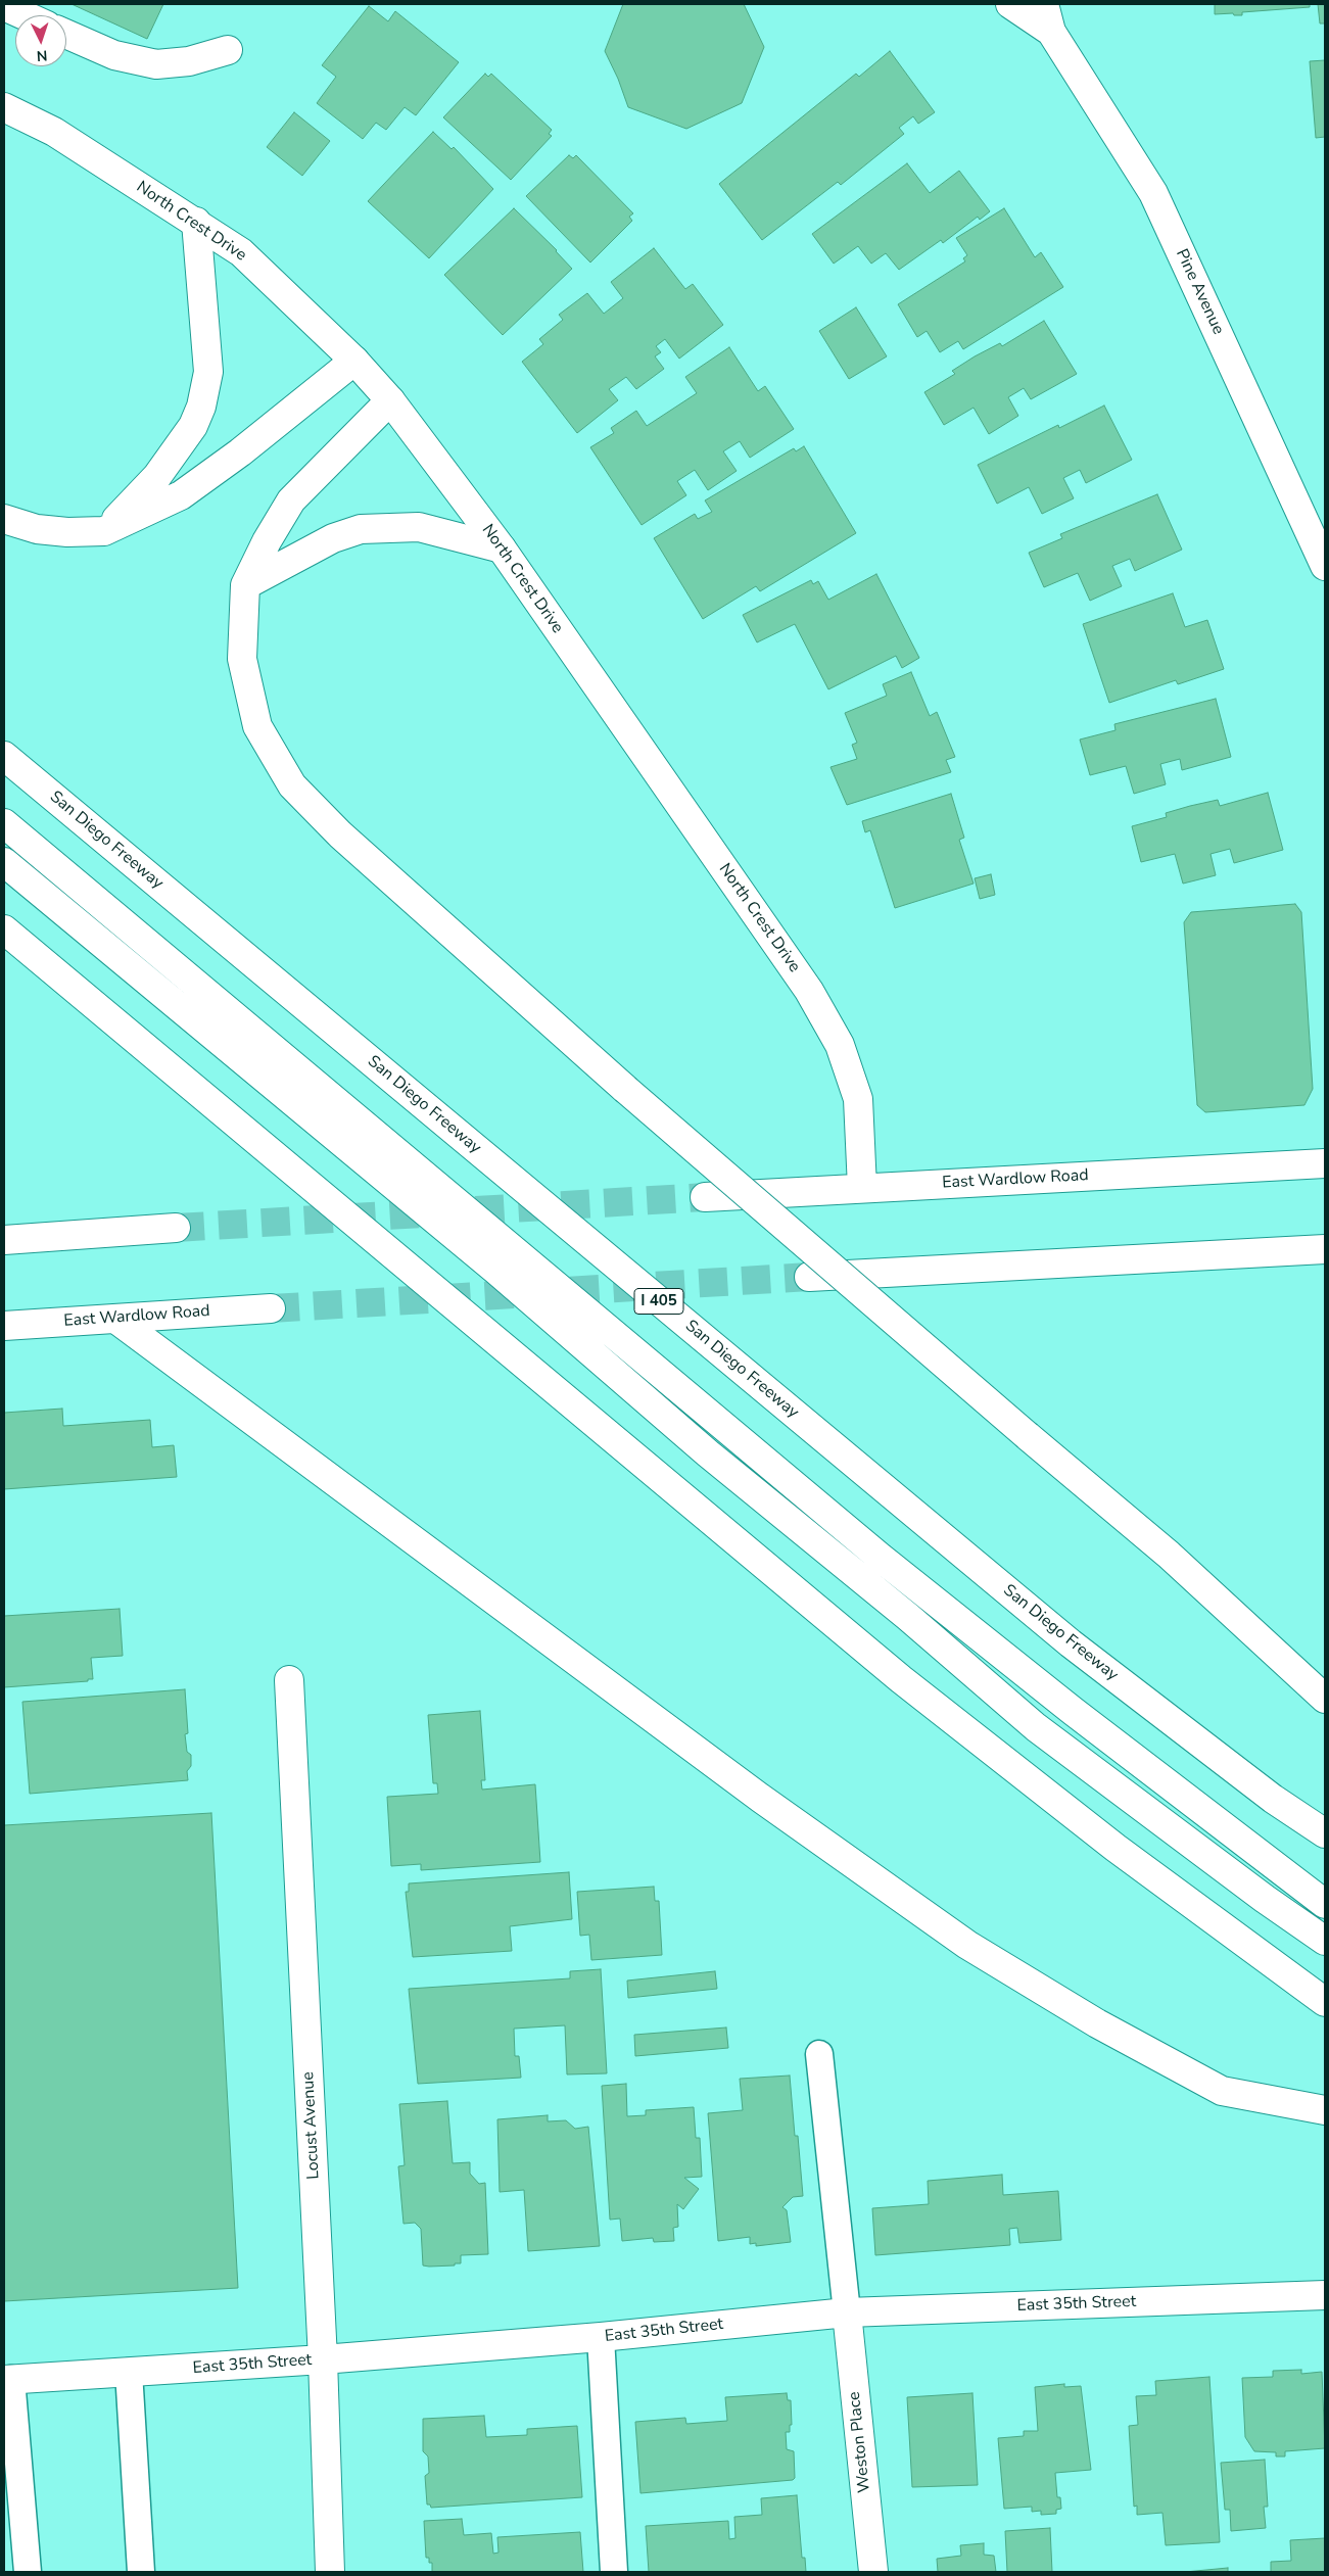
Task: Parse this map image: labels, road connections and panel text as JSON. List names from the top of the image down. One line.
{"streets":{"main road":["North Crest Drive","Pine Avenue","San Diego Freeway","East Wardlow Road","I 405","Locust Avenue","East 35th Street","Weston Place"]},"crossings":[["North Crest Drive","East Wardlow Road"],["Locust Avenue","East 35th Street"],["East 35th Street","Weston Place"]],"north":"bottom"}
